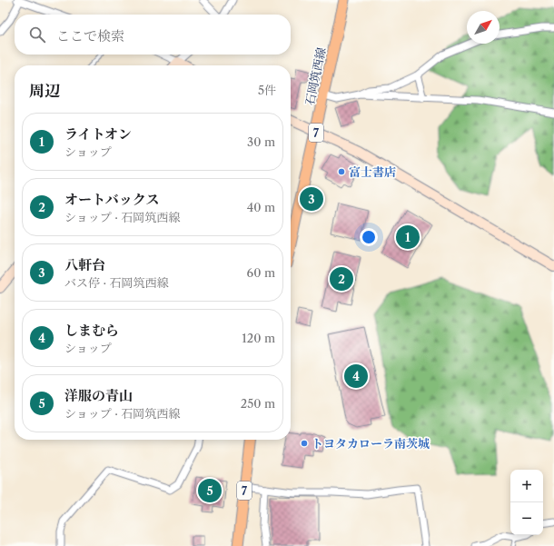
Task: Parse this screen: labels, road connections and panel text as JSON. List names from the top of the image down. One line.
{"streets":{"main road":["石岡筑西線","7"]},"places":["富士書店","トヨタカローラ南茨城"],"north":"top right","page":{"search":"ここで検索","heading":["周辺","5件"],"list":[{"mark":"1","name":"ライトオン","note":"ショップ","value":"30 m"},{"mark":"2","name":"オートバックス","note":"ショップ · 石岡筑西線","value":"40 m"},{"mark":"3","name":"八軒台","note":"バス停 · 石岡筑西線","value":"60 m"},{"mark":"4","name":"しまむら","note":"ショップ","value":"120 m"},{"mark":"5","name":"洋服の青山","note":"ショップ · 石岡筑西線","value":"250 m"}],"pins":["3","1","2","4","5"],"map_buttons":["+","−"]}}
